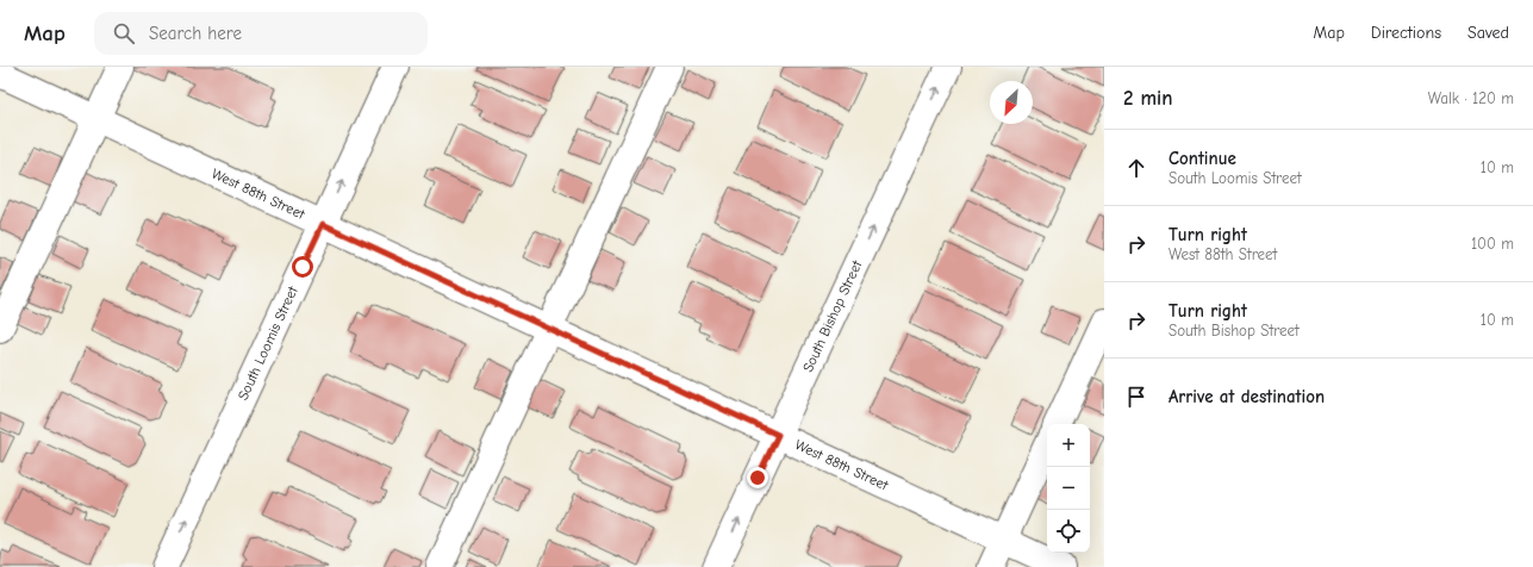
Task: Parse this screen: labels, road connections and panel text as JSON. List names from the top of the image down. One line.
{"streets":{"street":["West 88th Street","South Bishop Street","South Loomis Street"]},"crossings":[["West 88th Street","South Bishop Street"],["West 88th Street","South Loomis Street"]],"one_way":["South Bishop Street","South Loomis Street"],"north":"bottom left","page":{"header":"Map","search":"Search here","nav":["Map","Directions","Saved"],"heading":["2 min","Walk · 120 m"],"list":[["Continue","South Loomis Street","10 m"],["Turn right","West 88th Street","100 m"],["Turn right","South Bishop Street","10 m"],"Arrive at destination"],"map_buttons":["+","−"]}}
